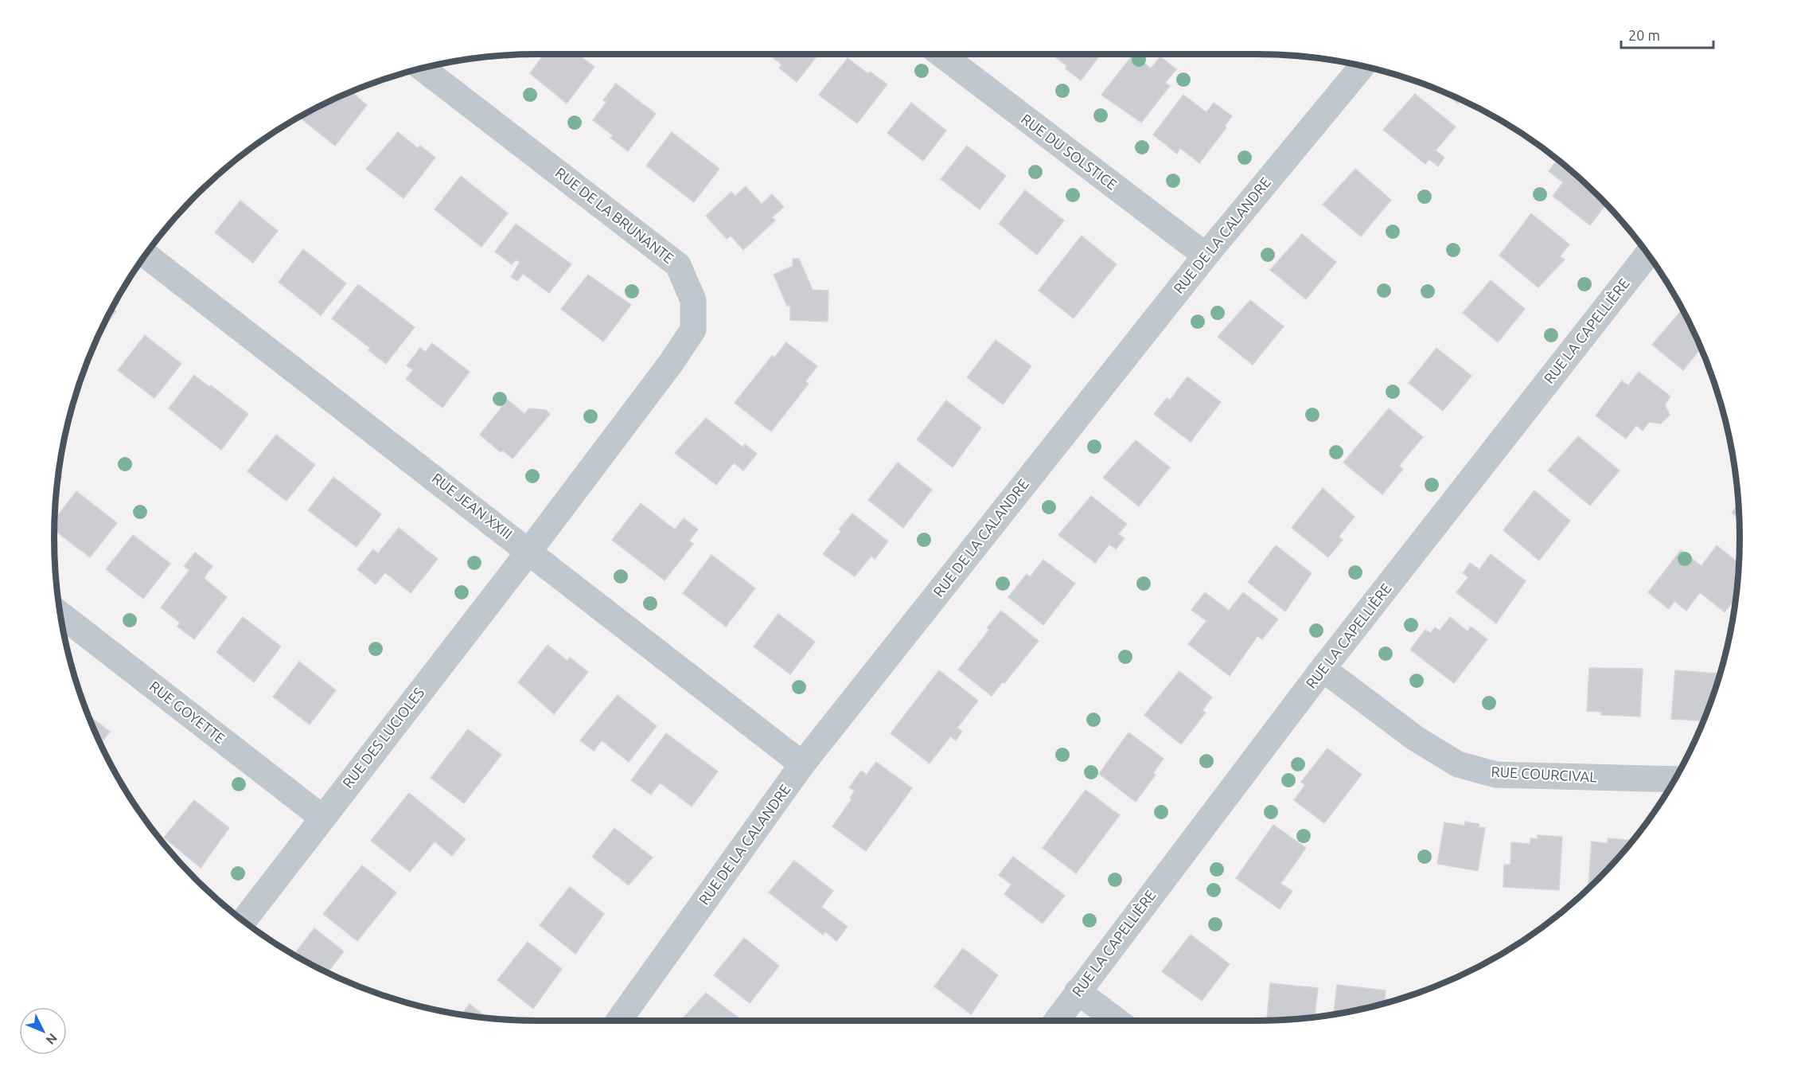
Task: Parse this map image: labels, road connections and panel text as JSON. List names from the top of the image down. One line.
{"streets":{"street":["RUE DU SOLSTICE","RUE DE LA BRUNANTE","RUE DE LA CALANDRE","RUE LA CAPELLIÈRE","RUE JEAN XXIII","RUE GOYETTE","RUE DES LUCIOLES","RUE COURCIVAL"]},"crossings":[["RUE DU SOLSTICE","RUE DE LA CALANDRE"],["RUE DE LA BRUNANTE","RUE JEAN XXIII"],["RUE DE LA BRUNANTE","RUE DES LUCIOLES"],["RUE DE LA CALANDRE","RUE JEAN XXIII"],["RUE LA CAPELLIÈRE","RUE COURCIVAL"],["RUE JEAN XXIII","RUE DES LUCIOLES"],["RUE GOYETTE","RUE DES LUCIOLES"]],"scale_bar":"20 m","north":"bottom right"}
